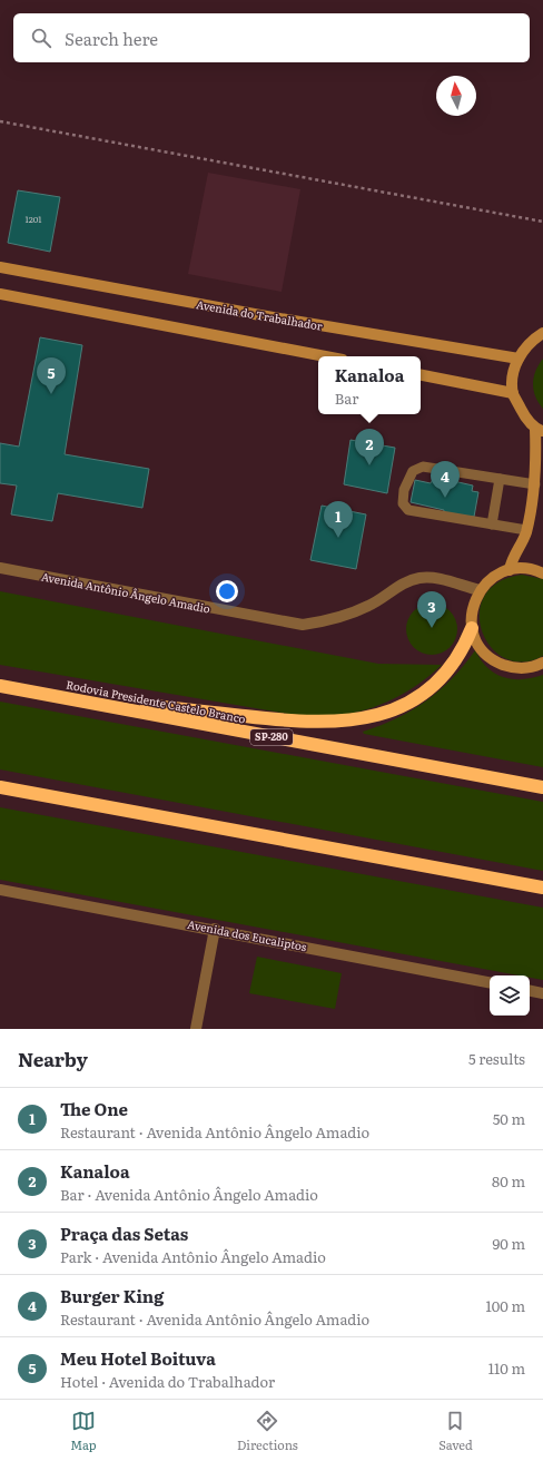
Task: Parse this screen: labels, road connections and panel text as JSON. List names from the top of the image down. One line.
{"streets":{"highway":["Rodovia Presidente Castelo Branco","SP-280"],"street":["Avenida do Trabalhador","Avenida Antônio Ângelo Amadio","Avenida dos Eucaliptos"]},"house_numbers":["1201"],"north":"top","page":{"search":"Search here","popup":["Kanaloa","Bar"],"pins":["5","2","4","1","3"],"heading":["Nearby","5 results"],"list":[{"mark":"1","name":"The One","note":"Restaurant · Avenida Antônio Ângelo Amadio","value":"50 m"},{"mark":"2","name":"Kanaloa","note":"Bar · Avenida Antônio Ângelo Amadio","value":"80 m"},{"mark":"3","name":"Praça das Setas","note":"Park · Avenida Antônio Ângelo Amadio","value":"90 m"},{"mark":"4","name":"Burger King","note":"Restaurant · Avenida Antônio Ângelo Amadio","value":"100 m"},{"mark":"5","name":"Meu Hotel Boituva","note":"Hotel · Avenida do Trabalhador","value":"110 m"}],"nav":["Map","Directions","Saved"]}}
